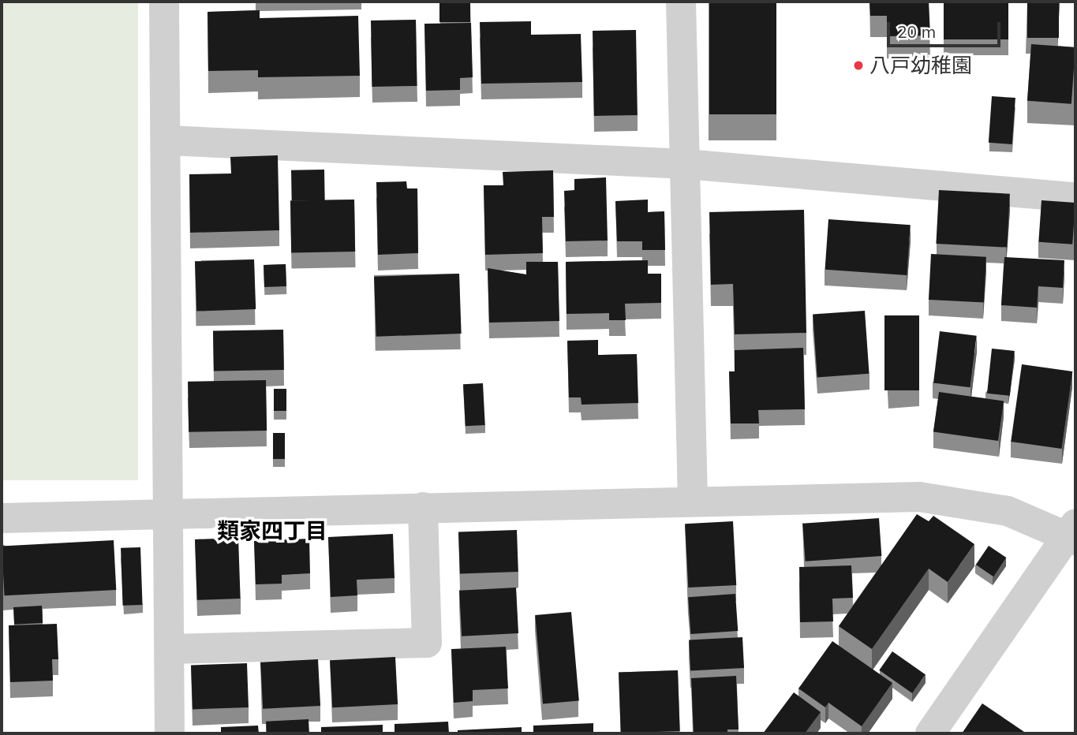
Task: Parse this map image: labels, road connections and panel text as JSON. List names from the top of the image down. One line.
{"districts":["類家四丁目"],"places":["八戸幼稚園"],"scale_bar":"20 m"}
